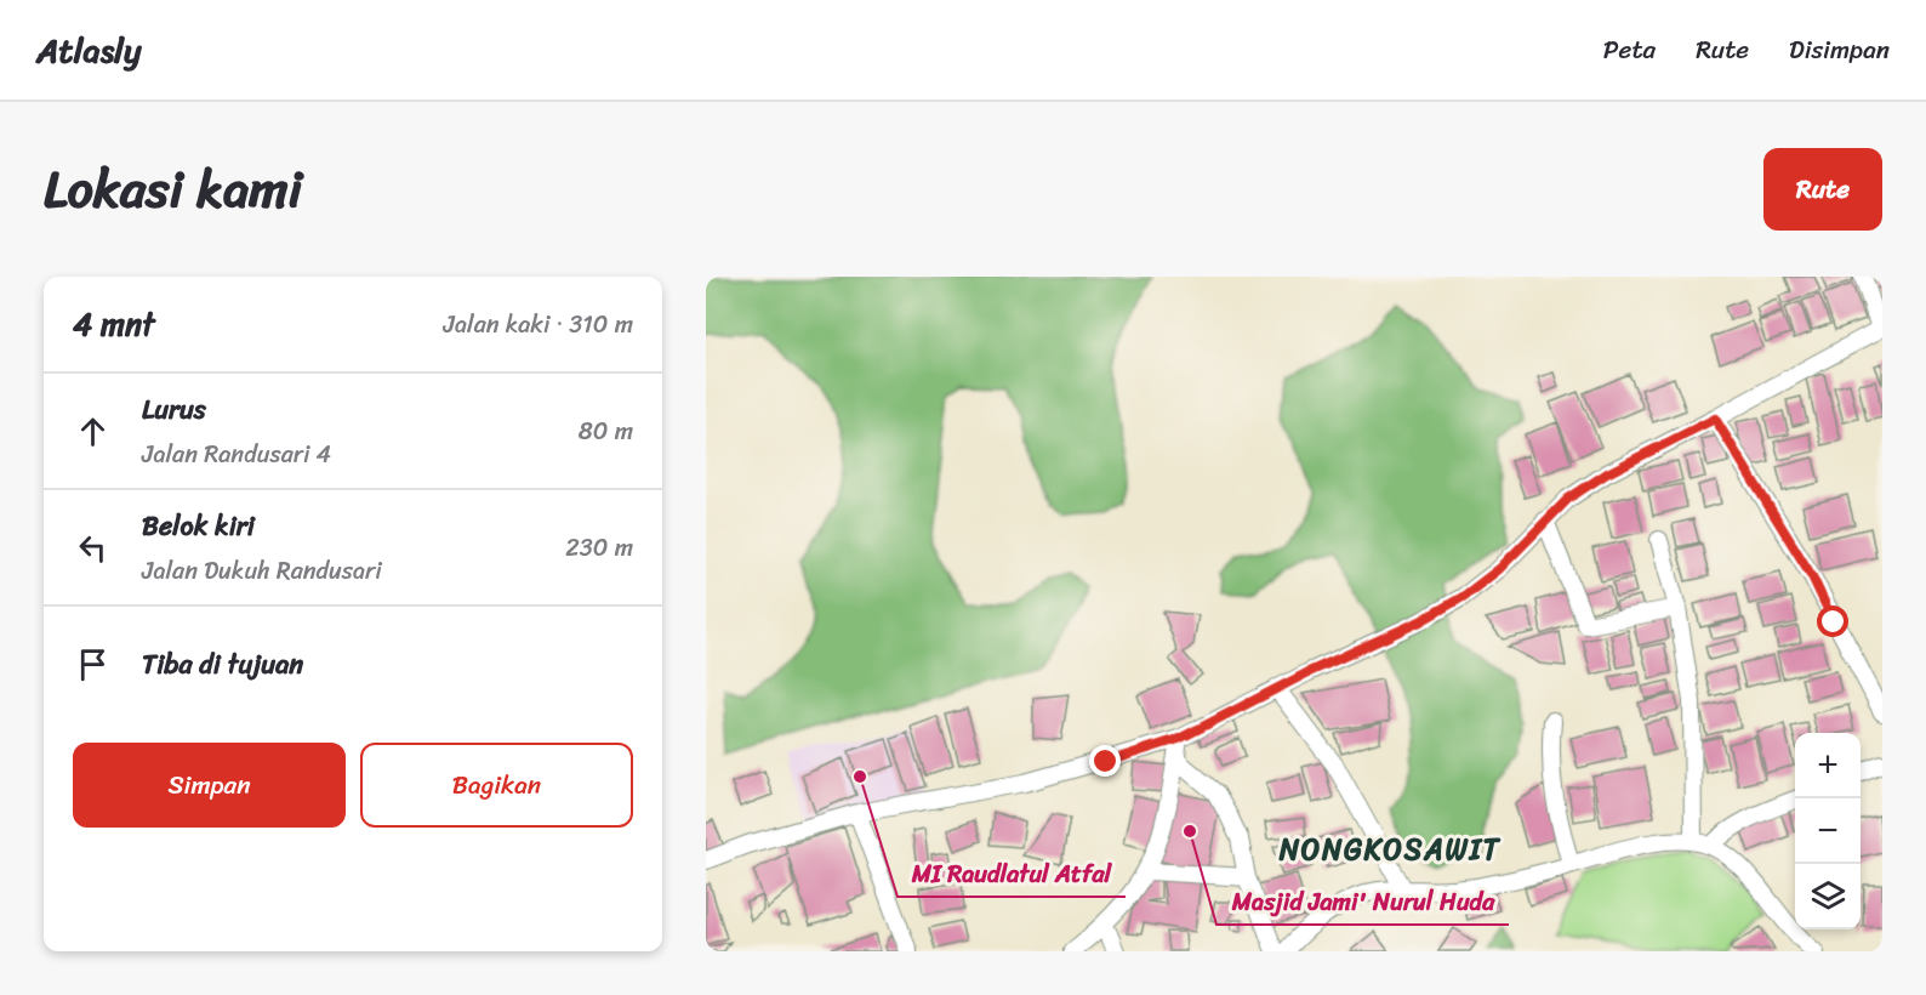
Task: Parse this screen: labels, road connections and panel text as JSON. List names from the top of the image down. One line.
{"districts":["NONGKOSAWIT"],"places":["MI Raudlatul Atfal","Masjid Jami' Nurul Huda"],"page":{"header":"Atlasly","nav":["Peta","Rute","Disimpan"],"title":"Lokasi kami","buttons":["Rute",["Simpan","Bagikan"]],"heading":["4 mnt","Jalan kaki · 310 m"],"list":[["Lurus","Jalan Randusari 4","80 m"],["Belok kiri","Jalan Dukuh Randusari","230 m"],"Tiba di tujuan"],"map_buttons":["+","−"]}}
